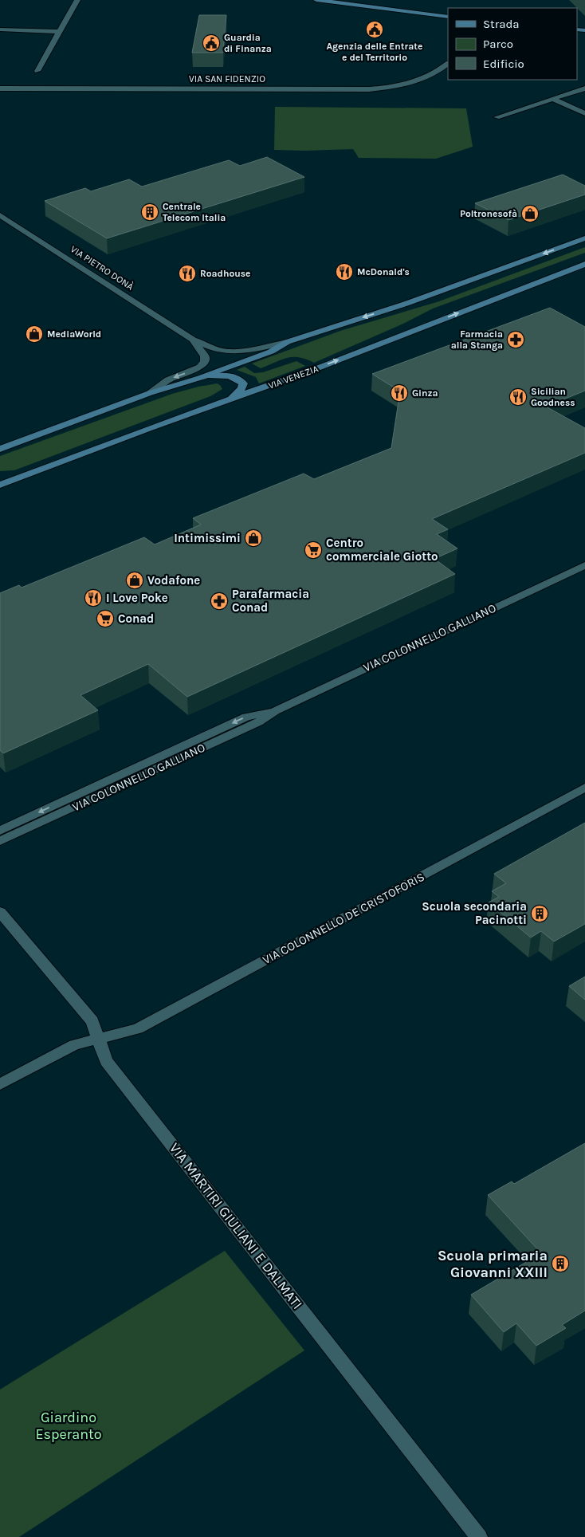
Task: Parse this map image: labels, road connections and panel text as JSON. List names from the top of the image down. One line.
{"streets":{"main road":["VIA VENEZIA"],"street":["VIA SAN FIDENZIO","VIA PIETRO DONÀ","VIA COLONNELLO GALLIANO","VIA COLONNELLO DE CRISTOFORIS","VIA MARTIRI GIULIANI E DALMATI"]},"crossings":[["VIA COLONNELLO DE CRISTOFORIS","VIA MARTIRI GIULIANI E DALMATI"]],"parks":["Giardino Esperanto"],"places":{"public building":["Agenzia delle Entrate e del Territorio","Guardia di Finanza"],"building":["Centrale Telecom Italia","Scuola secondaria Pacinotti","Scuola primaria Giovanni XXIII"],"shop":["Poltronesofà","MediaWorld","Intimissimi","Vodafone"],"restaurant":["McDonald's","Roadhouse","Ginza","Sicilian Goodness","I Love Poke"],"pharmacy":["Farmacia alla Stanga","Parafarmacia Conad"],"supermarket":["Centro commerciale Giotto","Conad"]},"legend":["Strada","Parco","Edificio"]}
